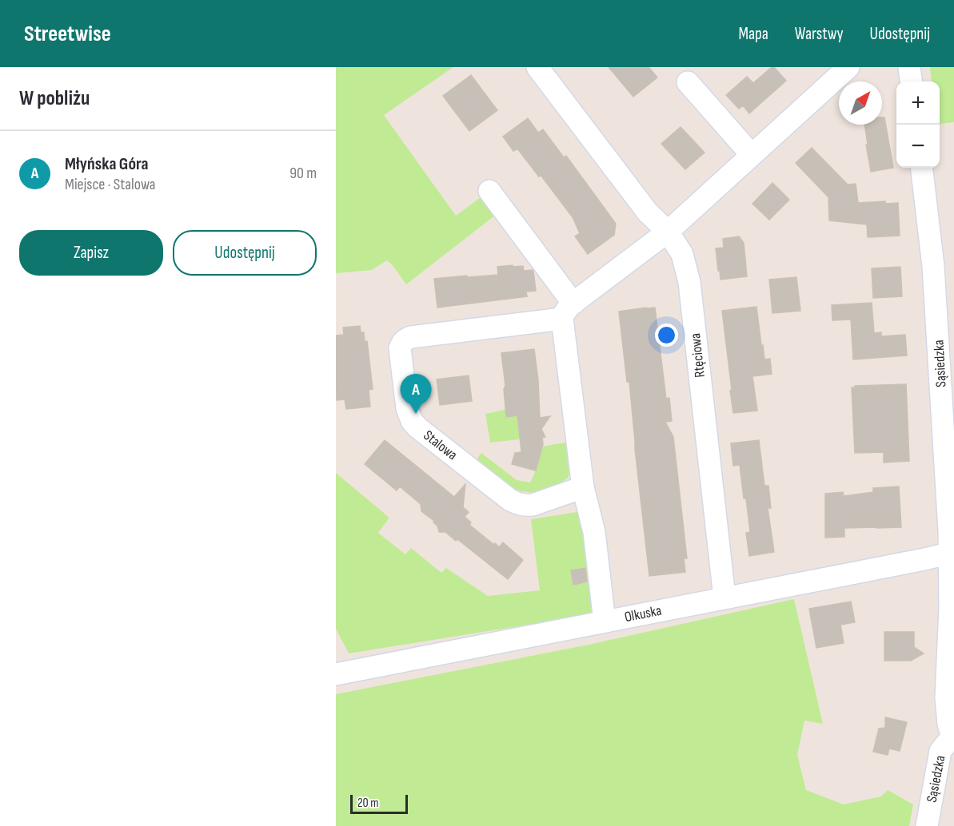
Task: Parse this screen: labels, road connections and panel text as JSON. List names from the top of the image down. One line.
{"streets":{"street":["Rtęciowa","Sąsiedzka","Stalowa","Olkuska"]},"crossings":[["Rtęciowa","Olkuska"],["Sąsiedzka","Olkuska"]],"scale_bar":"20 m","north":"top right","page":{"header":"Streetwise","nav":["Mapa","Warstwy","Udostępnij"],"heading":"W pobliżu","map_buttons":["+","−"],"list":[{"mark":"A","name":"Młyńska Góra","note":"Miejsce · Stalowa","value":"90 m"}],"buttons":["Zapisz","Udostępnij"],"pins":"A","scale":"20 m"}}
